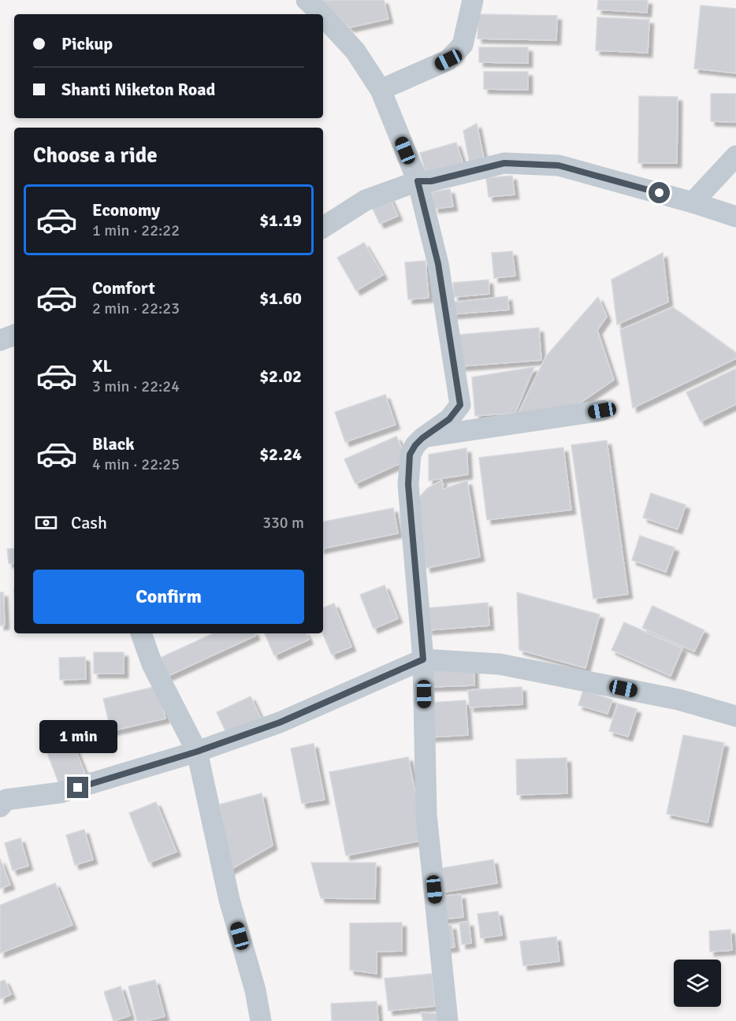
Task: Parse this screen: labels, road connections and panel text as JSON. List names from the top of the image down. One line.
{"page":{"banner":["Pickup","Shanti Niketon Road"],"heading":"Choose a ride","list":[{"name":"Economy","note":"1 min · 22:22","value":"$1.19"},{"name":"Comfort","note":"2 min · 22:23","value":"$1.60"},{"name":"XL","note":"3 min · 22:24","value":"$2.02"},{"name":"Black","note":"4 min · 22:25","value":"$2.24"}],"pay":["Cash","330 m"],"buttons":"Confirm","bubble":"1 min"}}
